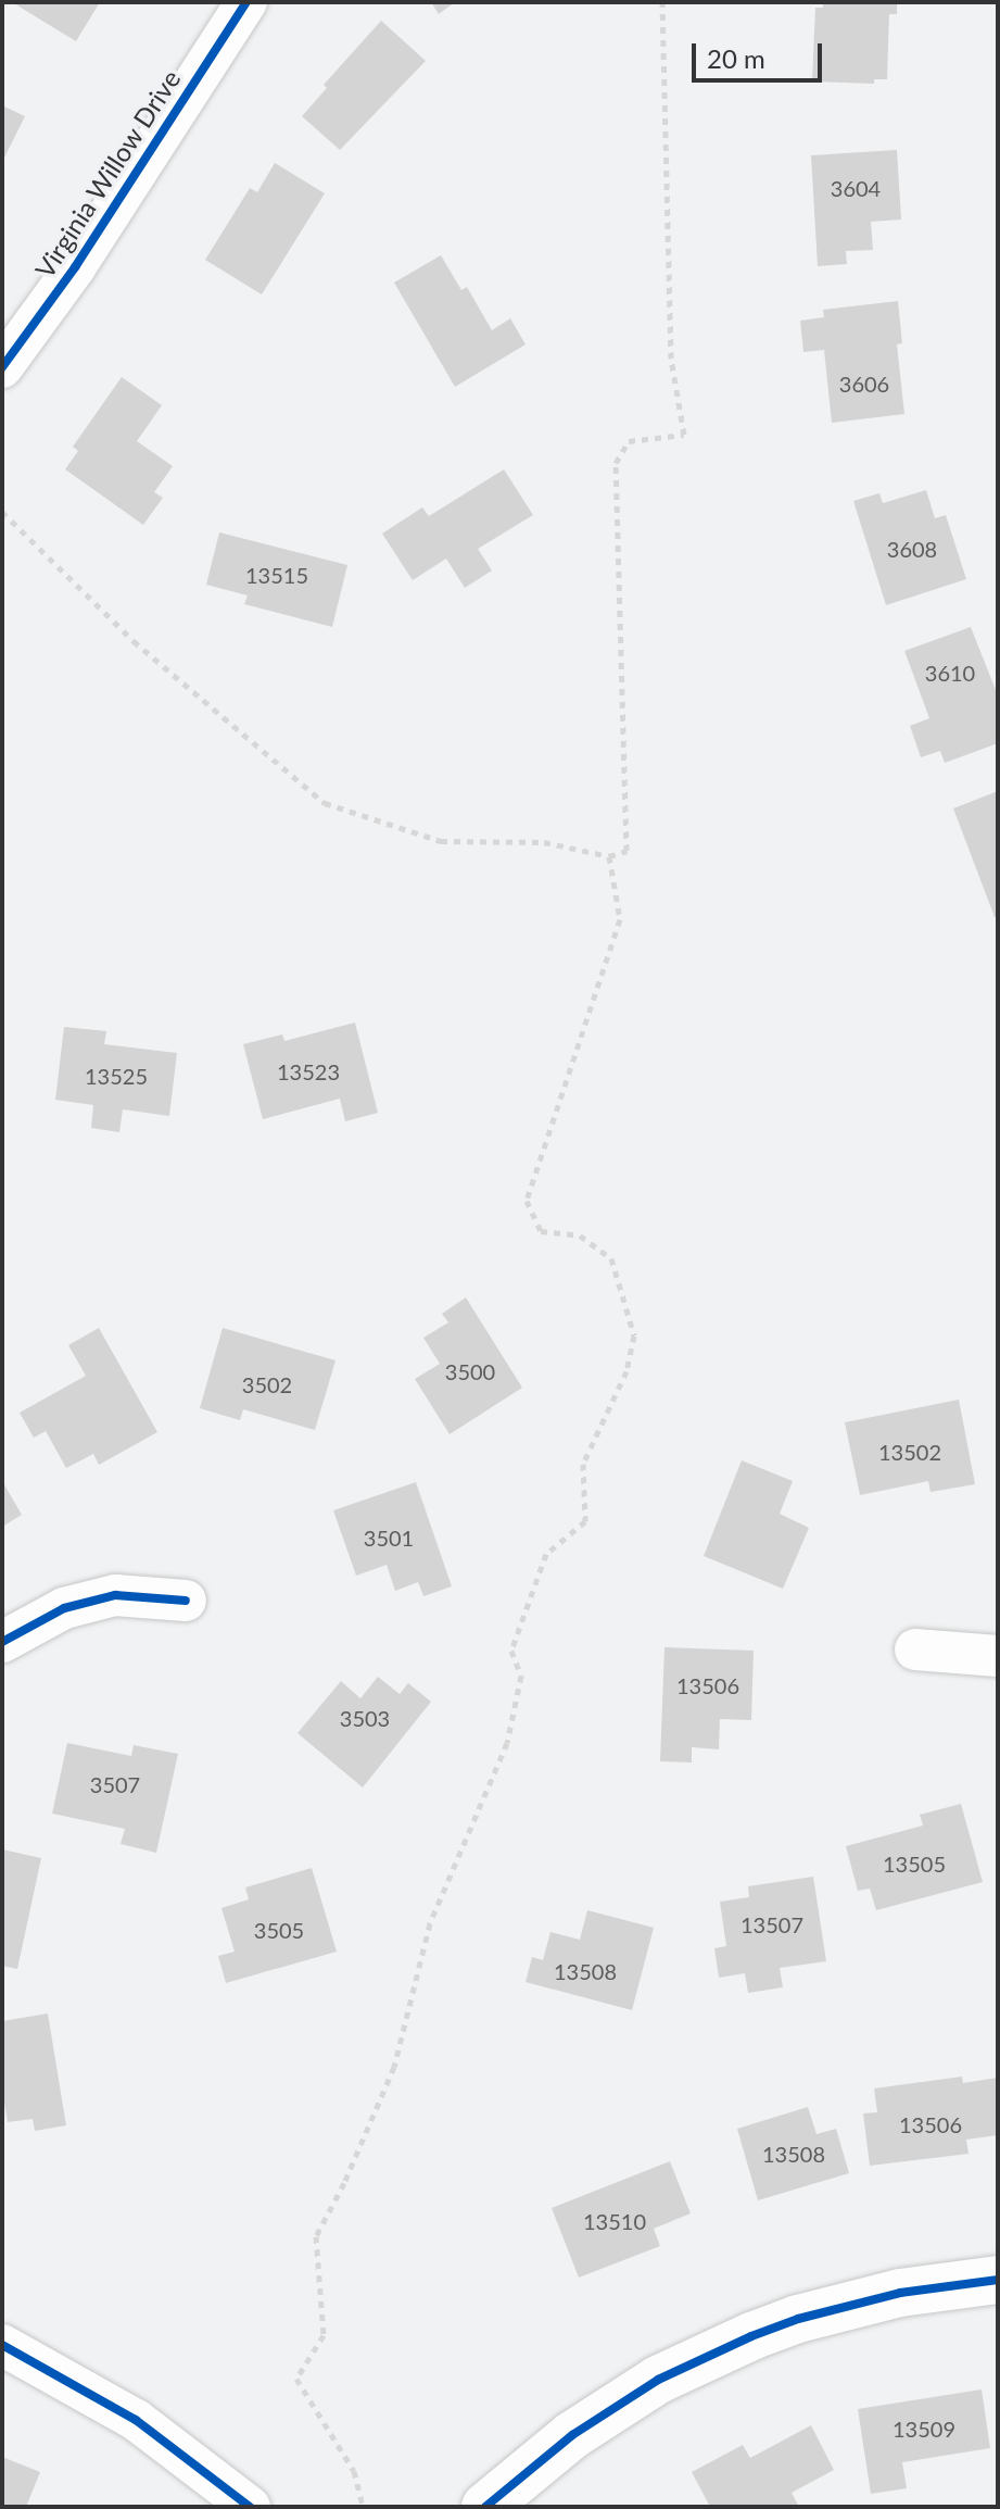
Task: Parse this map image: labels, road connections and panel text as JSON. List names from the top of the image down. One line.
{"streets":{"street":["Virginia Willow Drive"]},"house_numbers":["3604","3606","3608","13515","3610","13523","13525","3500","3502","13502","3501","13506","3503","3507","13505","13507","3505","13508","13506","13508","13510","13509"],"scale_bar":"20 m"}
